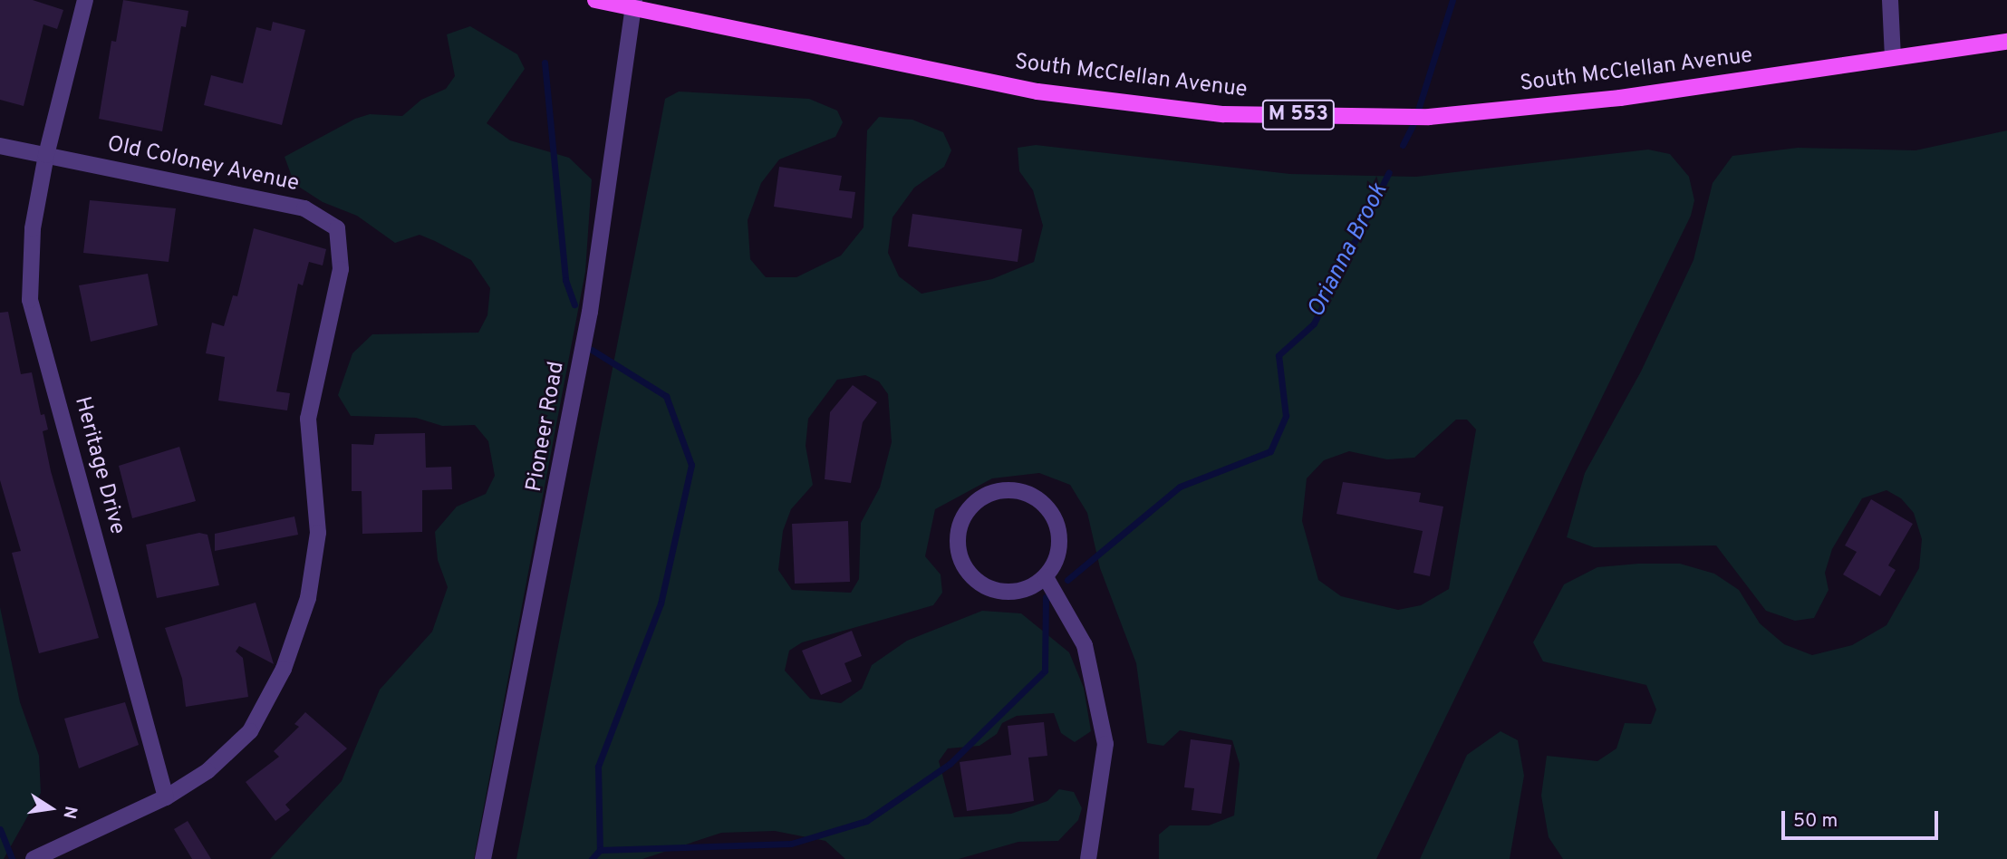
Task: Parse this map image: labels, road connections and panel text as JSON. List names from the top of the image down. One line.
{"streets":{"main road":["South McClellan Avenue","M 553"],"street":["Old Coloney Avenue","Pioneer Road","Heritage Drive"]},"crossings":[["South McClellan Avenue","Pioneer Road"],["Old Coloney Avenue","Heritage Drive"]],"water":["Orianna Brook"],"scale_bar":"50 m","north":"right"}
